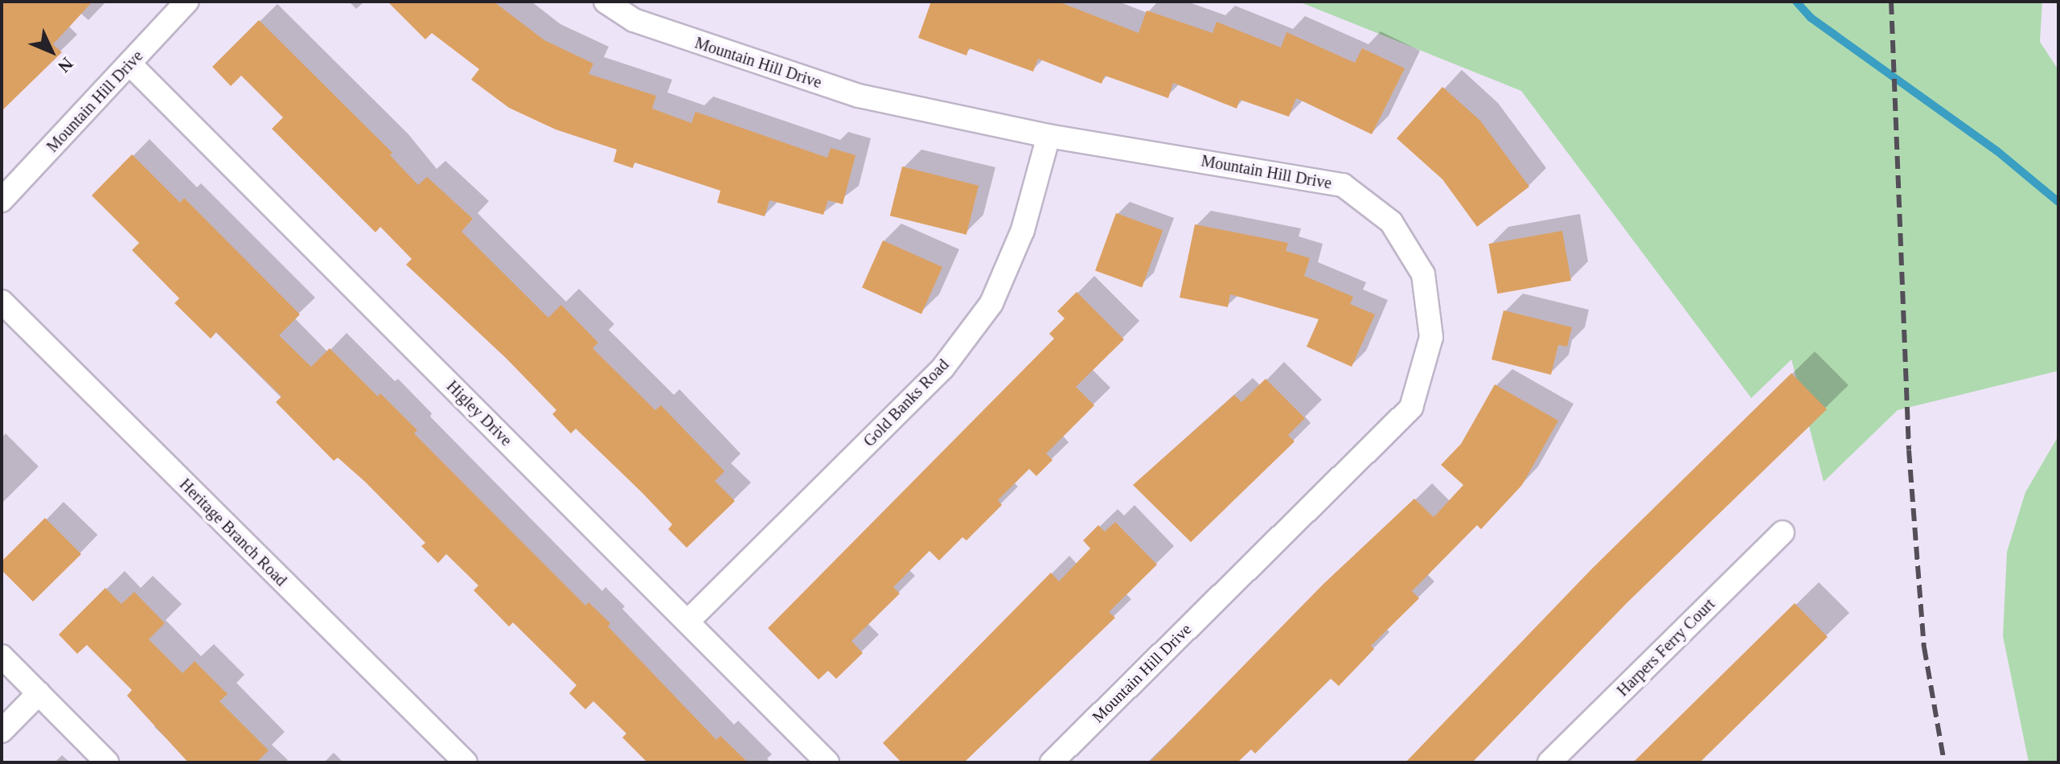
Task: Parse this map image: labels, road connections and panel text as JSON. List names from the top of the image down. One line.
{"streets":{"street":["Mountain Hill Drive","Gold Banks Road","Higley Drive","Heritage Branch Road","Harpers Ferry Court"]},"crossings":[["Mountain Hill Drive","Gold Banks Road"],["Mountain Hill Drive","Higley Drive"],["Gold Banks Road","Higley Drive"]],"north":"bottom right"}
